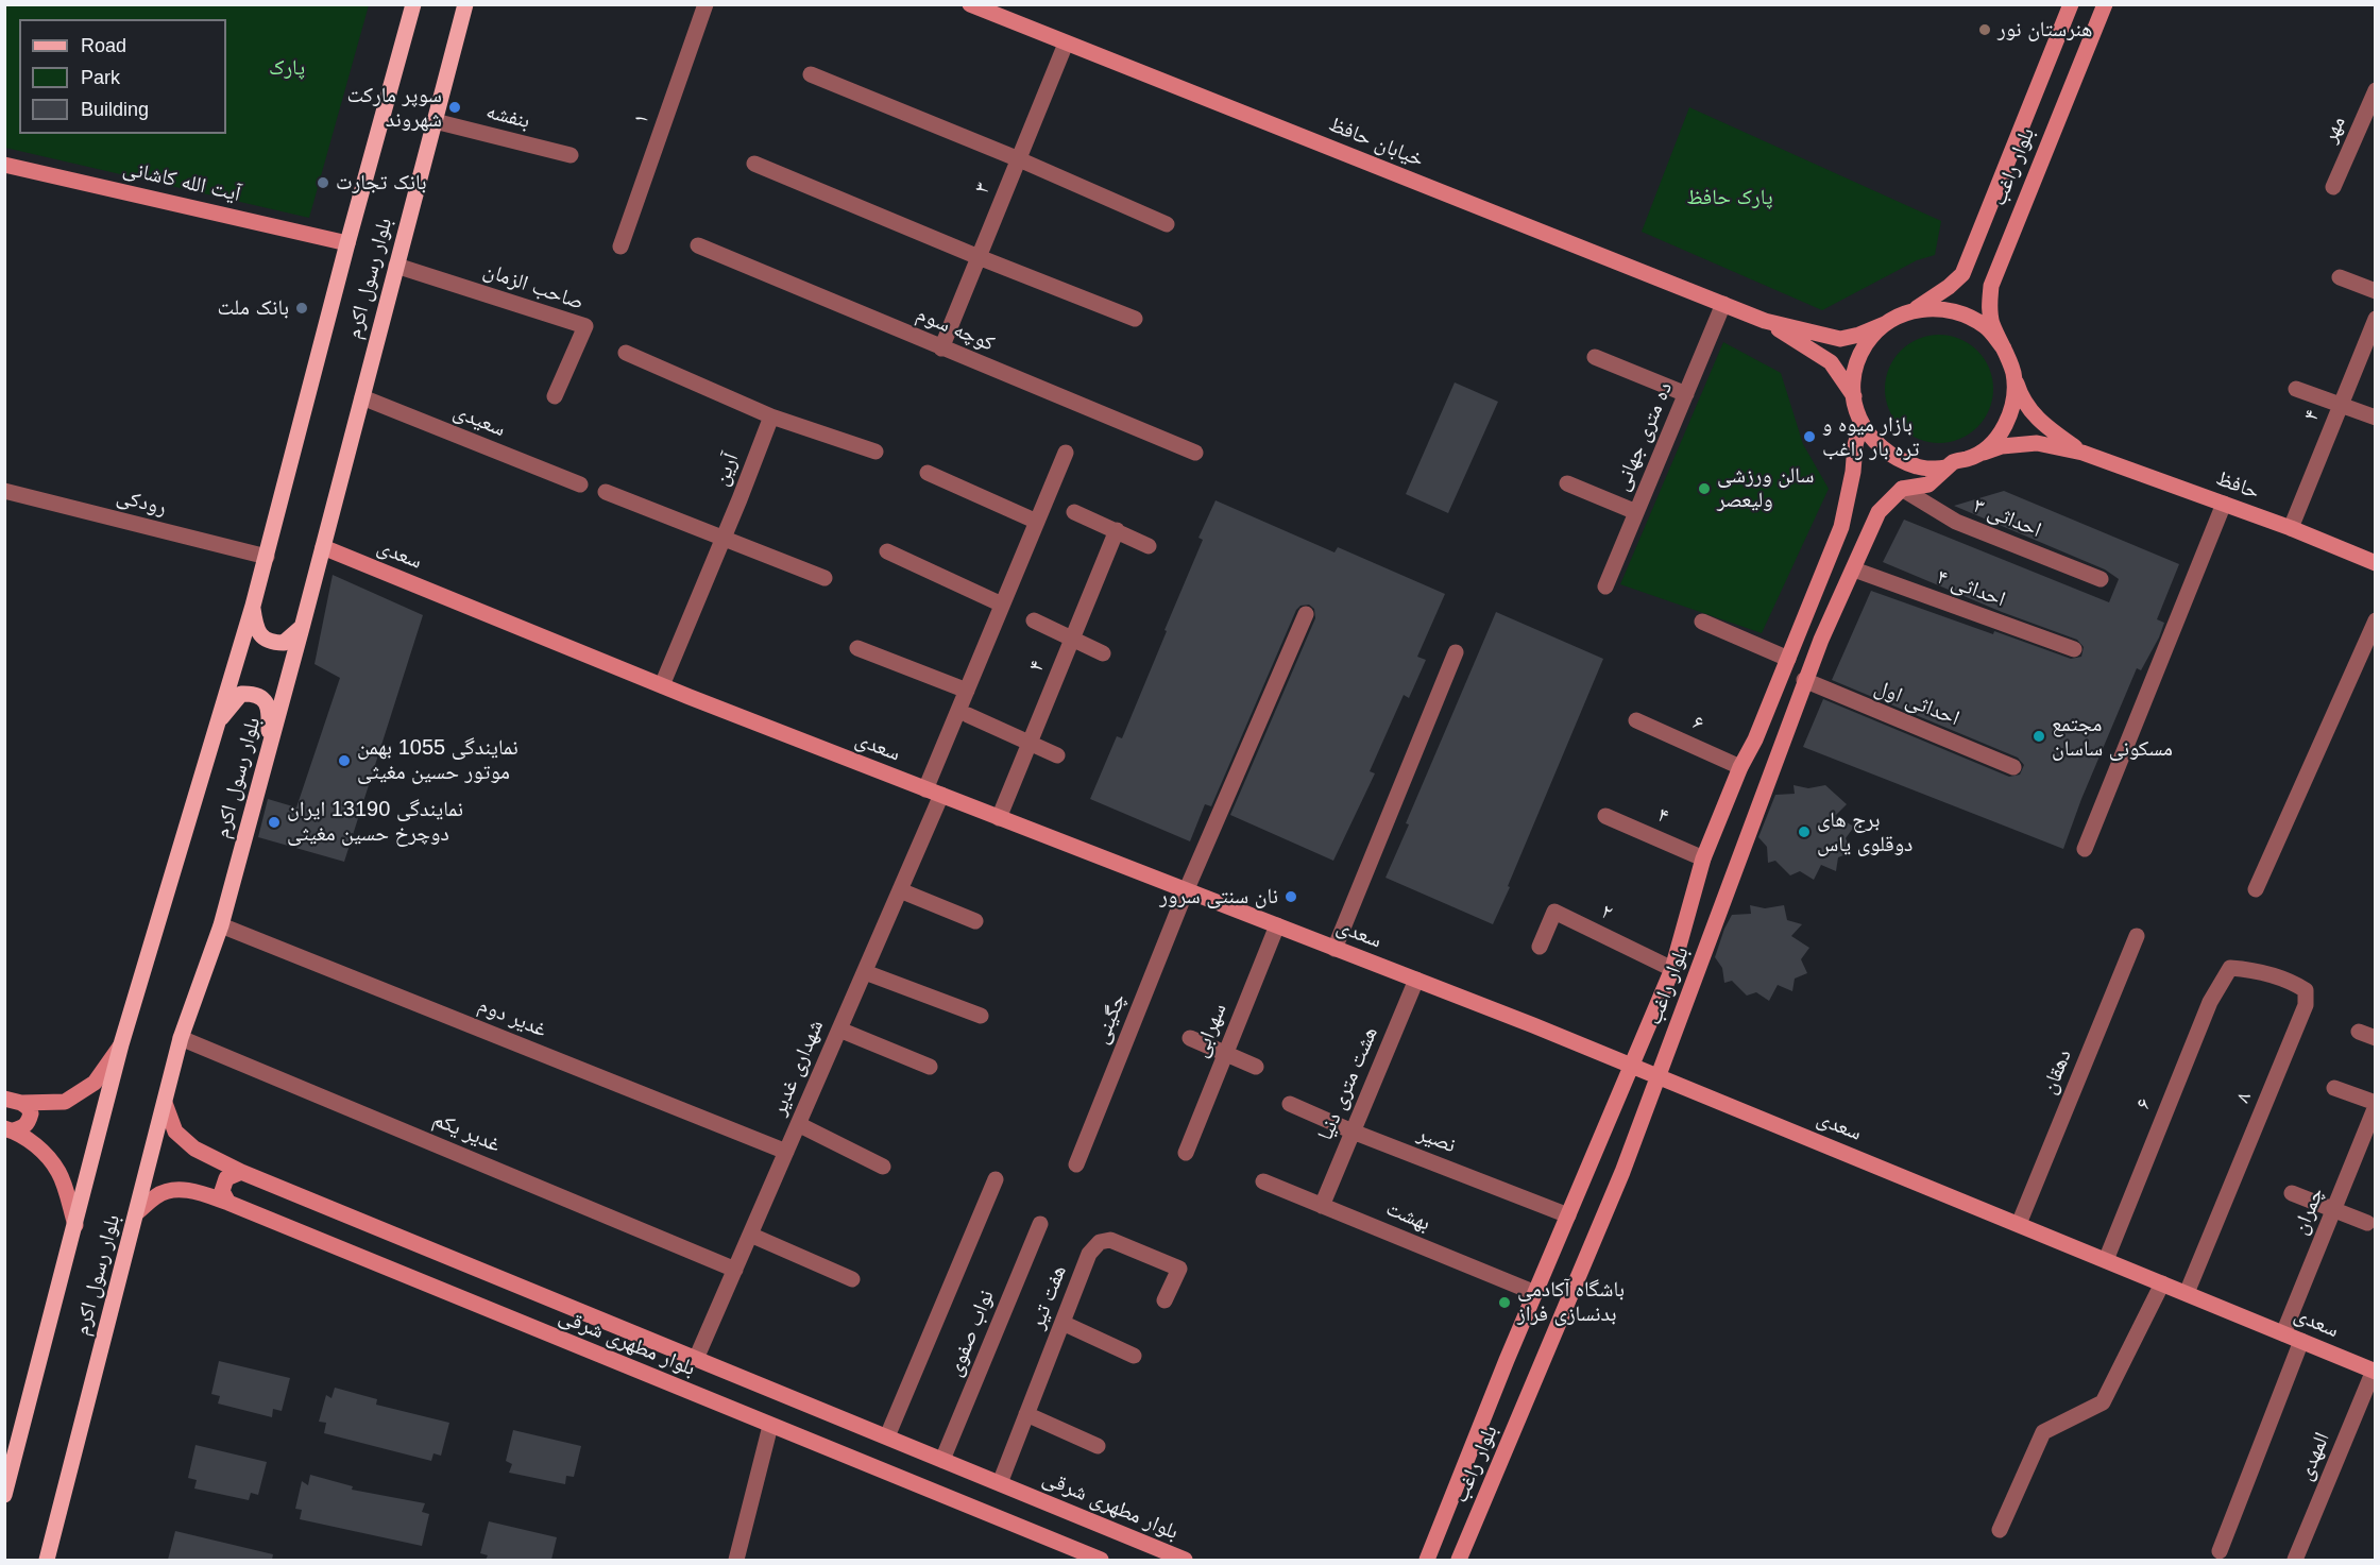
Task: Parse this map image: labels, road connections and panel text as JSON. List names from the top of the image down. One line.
{"streets":{"main road":["بلوار رسول اکرم"],"street":["بنفشه","۱","مهر","خیابان حافظ","بلوار راغب","آیت الله کاشانی","۳","صاحب الزمان","کوچه سوم","۴","سعیدی","ده متری جهانی","آرین","حافظ","رودکی","احداثی ۳","سعدی","احداثی ۴","احداثی اول","۶","۲","غدیر دوم","چگینی","سهرابی","شهداری غدیر","دهقان","هشت متری دنیا","۸","غدیر یکم","نصیر","چمران","بهشت","هفت تیر","نواب صفوی","بلوار مطهری شرقی","المهدی"]},"crossings":[["بنفشه","بلوار رسول اکرم"],["خیابان حافظ","بلوار راغب"],["خیابان حافظ","۳"],["خیابان حافظ","ده متری جهانی"],["خیابان حافظ","حافظ"],["بلوار راغب","۴"],["بلوار راغب","حافظ"],["بلوار راغب","احداثی ۳"],["بلوار راغب","سعدی"],["بلوار راغب","احداثی ۴"],["بلوار راغب","احداثی اول"],["بلوار راغب","۶"],["بلوار راغب","۲"],["بلوار راغب","نصیر"],["بلوار راغب","بهشت"],["آیت الله کاشانی","بلوار رسول اکرم"],["۳","کوچه سوم"],["بلوار رسول اکرم","صاحب الزمان"],["بلوار رسول اکرم","سعیدی"],["بلوار رسول اکرم","رودکی"],["بلوار رسول اکرم","سعدی"],["بلوار رسول اکرم","غدیر دوم"],["بلوار رسول اکرم","غدیر یکم"],["بلوار رسول اکرم","بلوار مطهری شرقی"],["۴","حافظ"],["۴","سعدی"],["آرین","سعدی"],["سعدی","۶"],["سعدی","چگینی"],["سعدی","سهرابی"],["سعدی","شهداری غدیر"],["سعدی","دهقان"],["سعدی","هشت متری دنیا"],["سعدی","۸"],["سعدی","چمران"],["سعدی","المهدی"],["۶","۸"],["غدیر دوم","شهداری غدیر"],["شهداری غدیر","غدیر یکم"],["شهداری غدیر","بلوار مطهری شرقی"],["هشت متری دنیا","نصیر"],["هشت متری دنیا","بهشت"],["هفت تیر","بلوار مطهری شرقی"],["نواب صفوی","بلوار مطهری شرقی"]],"parks":["پارک","پارک حافظ"],"places":["هنرستان نور","سوپر مارکت شهروند","بانک تجارت","بانک ملت","بازار میوه و تره بار راغب","سالن ورزشی ولیعصر","مجتمع مسکونی ساسان","نمایندگی 1055 بهمن موتور حسین مغیثی","نمایندگی 13190 ایران دوچرخ حسین مغیثی","برج های دوقلوی یاس","نان سنتی سرور","باشگاه آکادمی بدنسازی فراز"],"legend":["Road","Park","Building"]}
